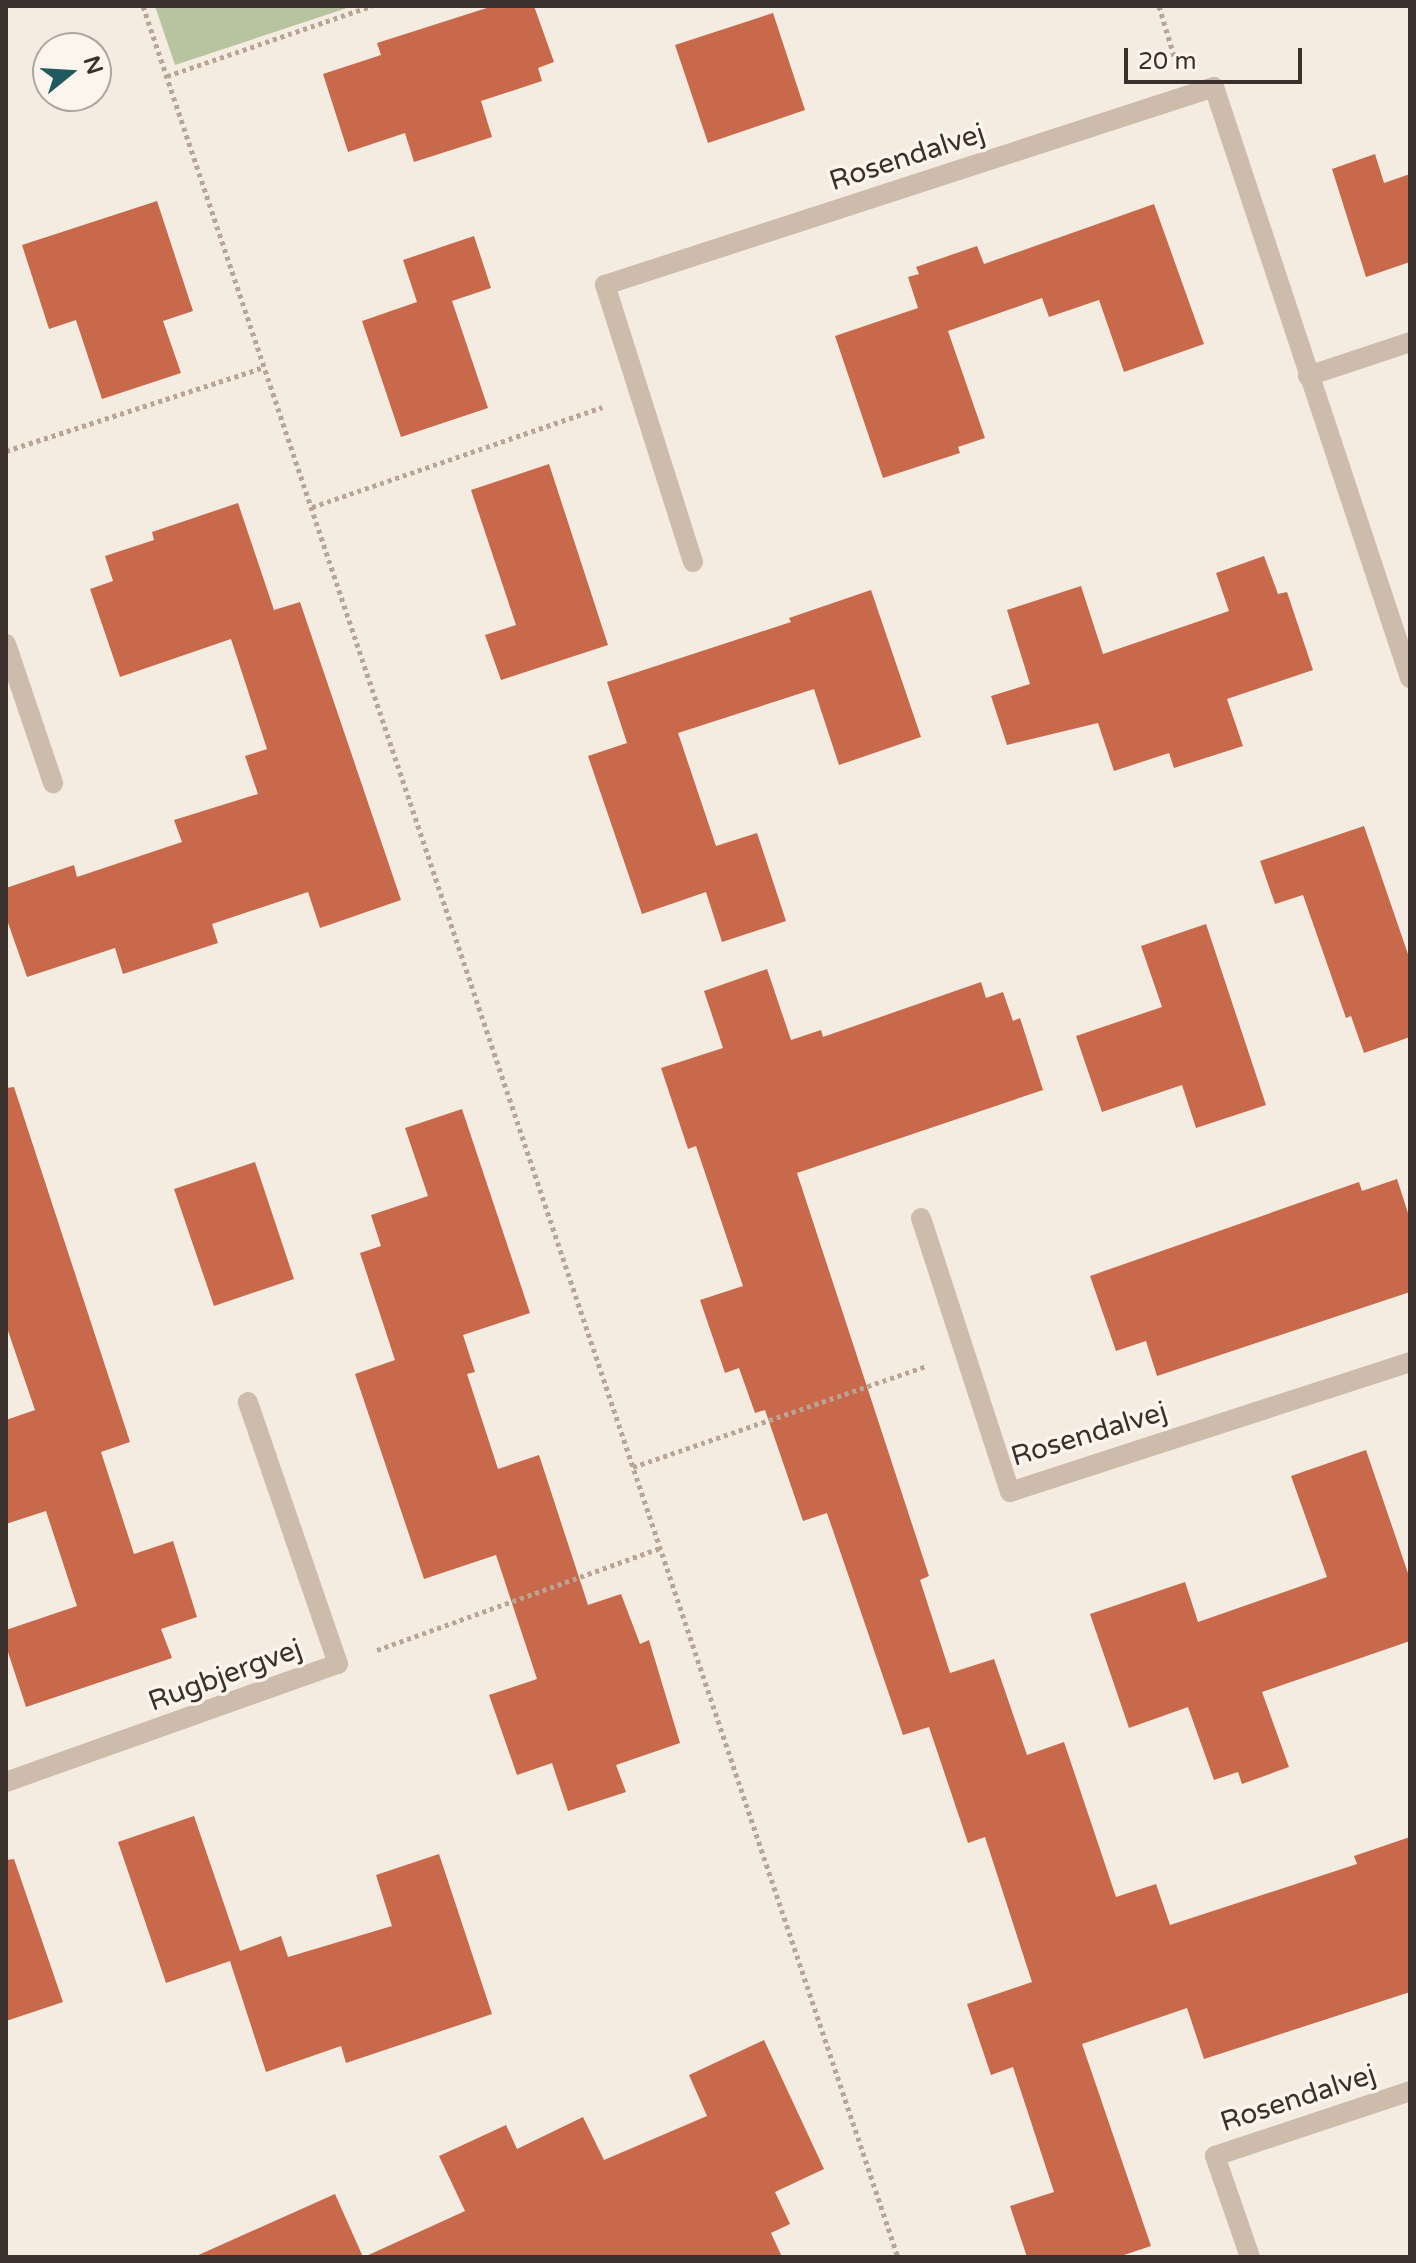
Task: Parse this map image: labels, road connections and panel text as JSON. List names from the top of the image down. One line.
{"streets":{"street":["Rosendalvej","Rugbjergvej"]},"scale_bar":"20 m","north":"right"}
